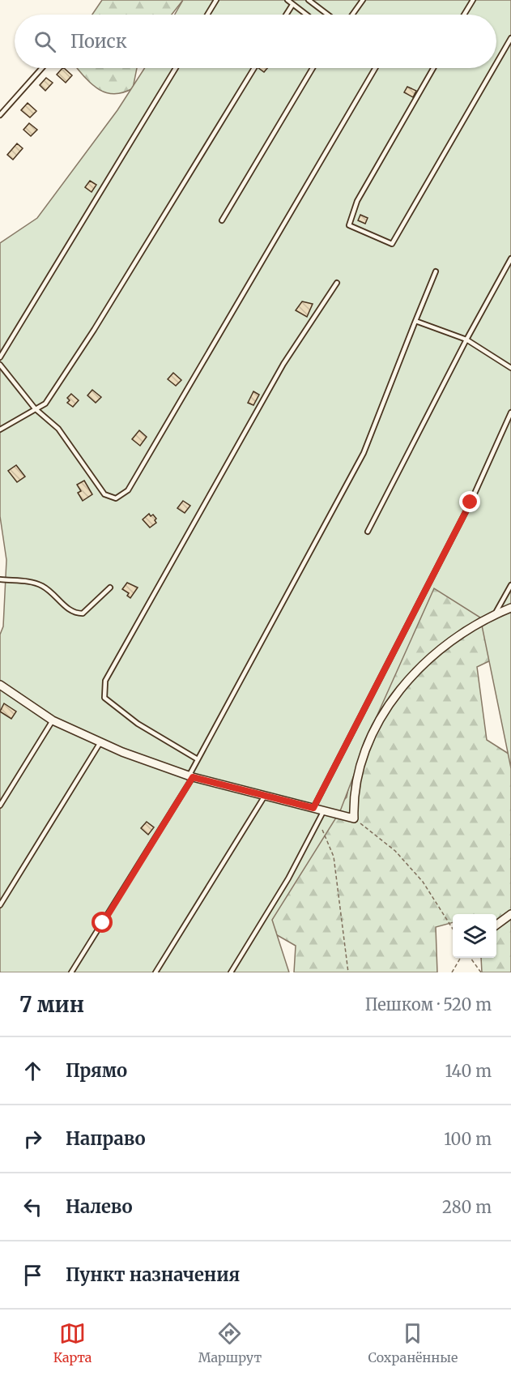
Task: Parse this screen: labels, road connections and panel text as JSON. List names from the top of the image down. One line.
{"page":{"search":"Поиск","heading":["7 мин","Пешком · 520 m"],"list":[["Прямо","140 m"],["Направо","100 m"],["Налево","280 m"],"Пункт назначения"],"nav":["Карта","Маршрут","Сохранённые"]}}
